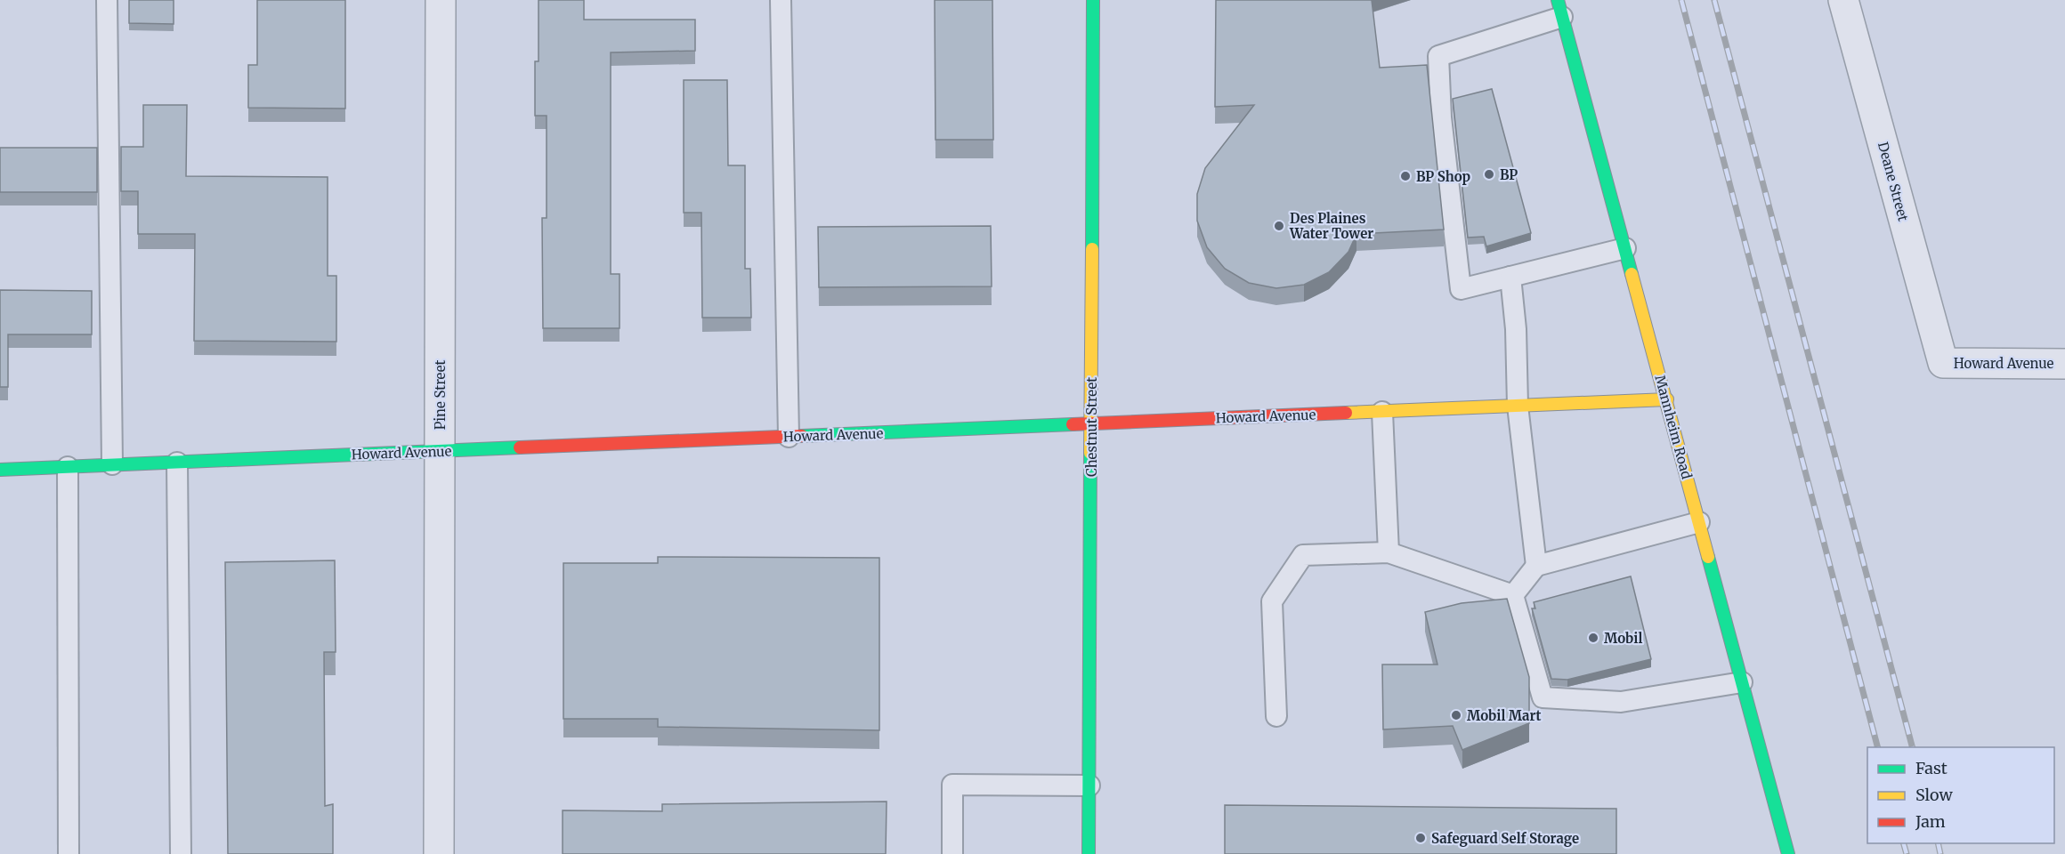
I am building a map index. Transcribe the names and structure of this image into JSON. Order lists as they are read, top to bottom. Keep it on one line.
{"streets":{"street":["Deane Street","Howard Avenue","Pine Street","Chestnut Street","Mannheim Road"]},"crossings":[["Deane Street","Howard Avenue"],["Howard Avenue","Pine Street"],["Howard Avenue","Chestnut Street"],["Howard Avenue","Mannheim Road"]],"places":["BP","BP Shop","Des Plaines Water Tower","Mobil","Mobil Mart","Safeguard Self Storage"],"legend":["Fast","Slow","Jam"]}
